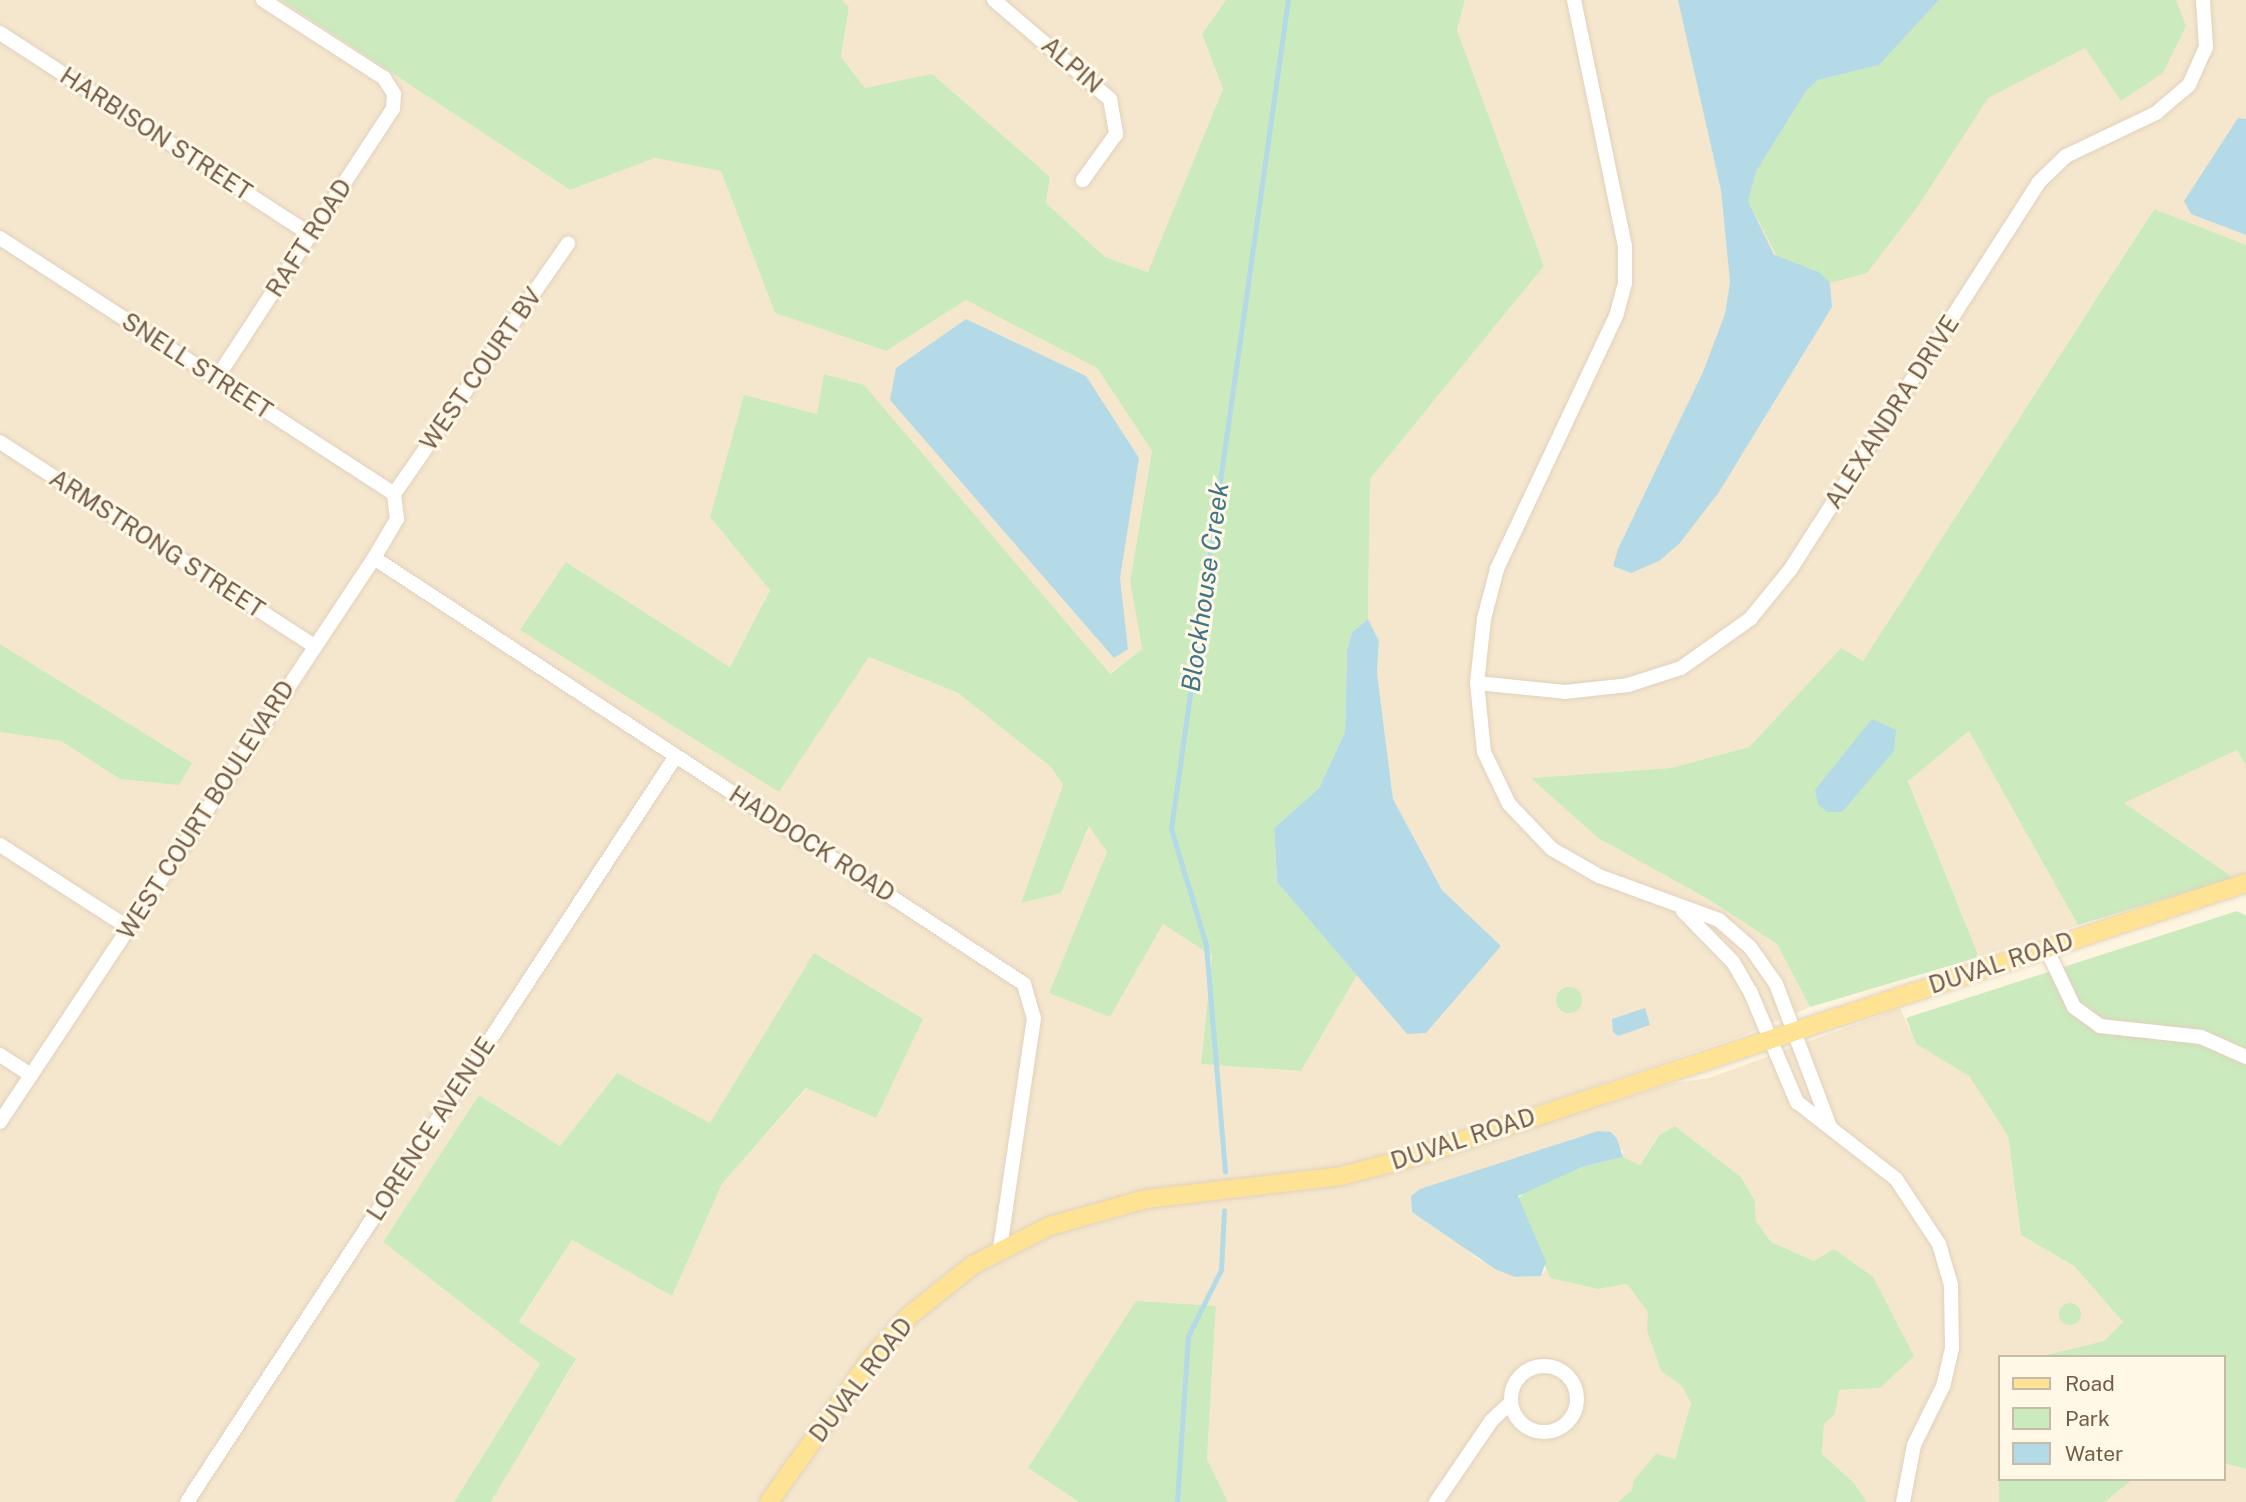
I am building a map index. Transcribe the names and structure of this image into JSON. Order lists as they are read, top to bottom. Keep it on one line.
{"streets":{"main road":["DUVAL ROAD"],"street":["ALPIN","HARBISON STREET","RAFT ROAD","SNELL STREET","WEST COURT BV","ALEXANDRA DRIVE","ARMSTRONG STREET","WEST COURT BOULEVARD","HADDOCK ROAD","LORENCE AVENUE"]},"crossings":[["HARBISON STREET","RAFT ROAD"],["RAFT ROAD","SNELL STREET"],["SNELL STREET","WEST COURT BV"],["SNELL STREET","WEST COURT BOULEVARD"],["WEST COURT BV","WEST COURT BOULEVARD"],["ARMSTRONG STREET","WEST COURT BOULEVARD"],["WEST COURT BOULEVARD","HADDOCK ROAD"],["HADDOCK ROAD","DUVAL ROAD"],["HADDOCK ROAD","LORENCE AVENUE"]],"water":["Blockhouse Creek"],"legend":["Road","Park","Water"]}
